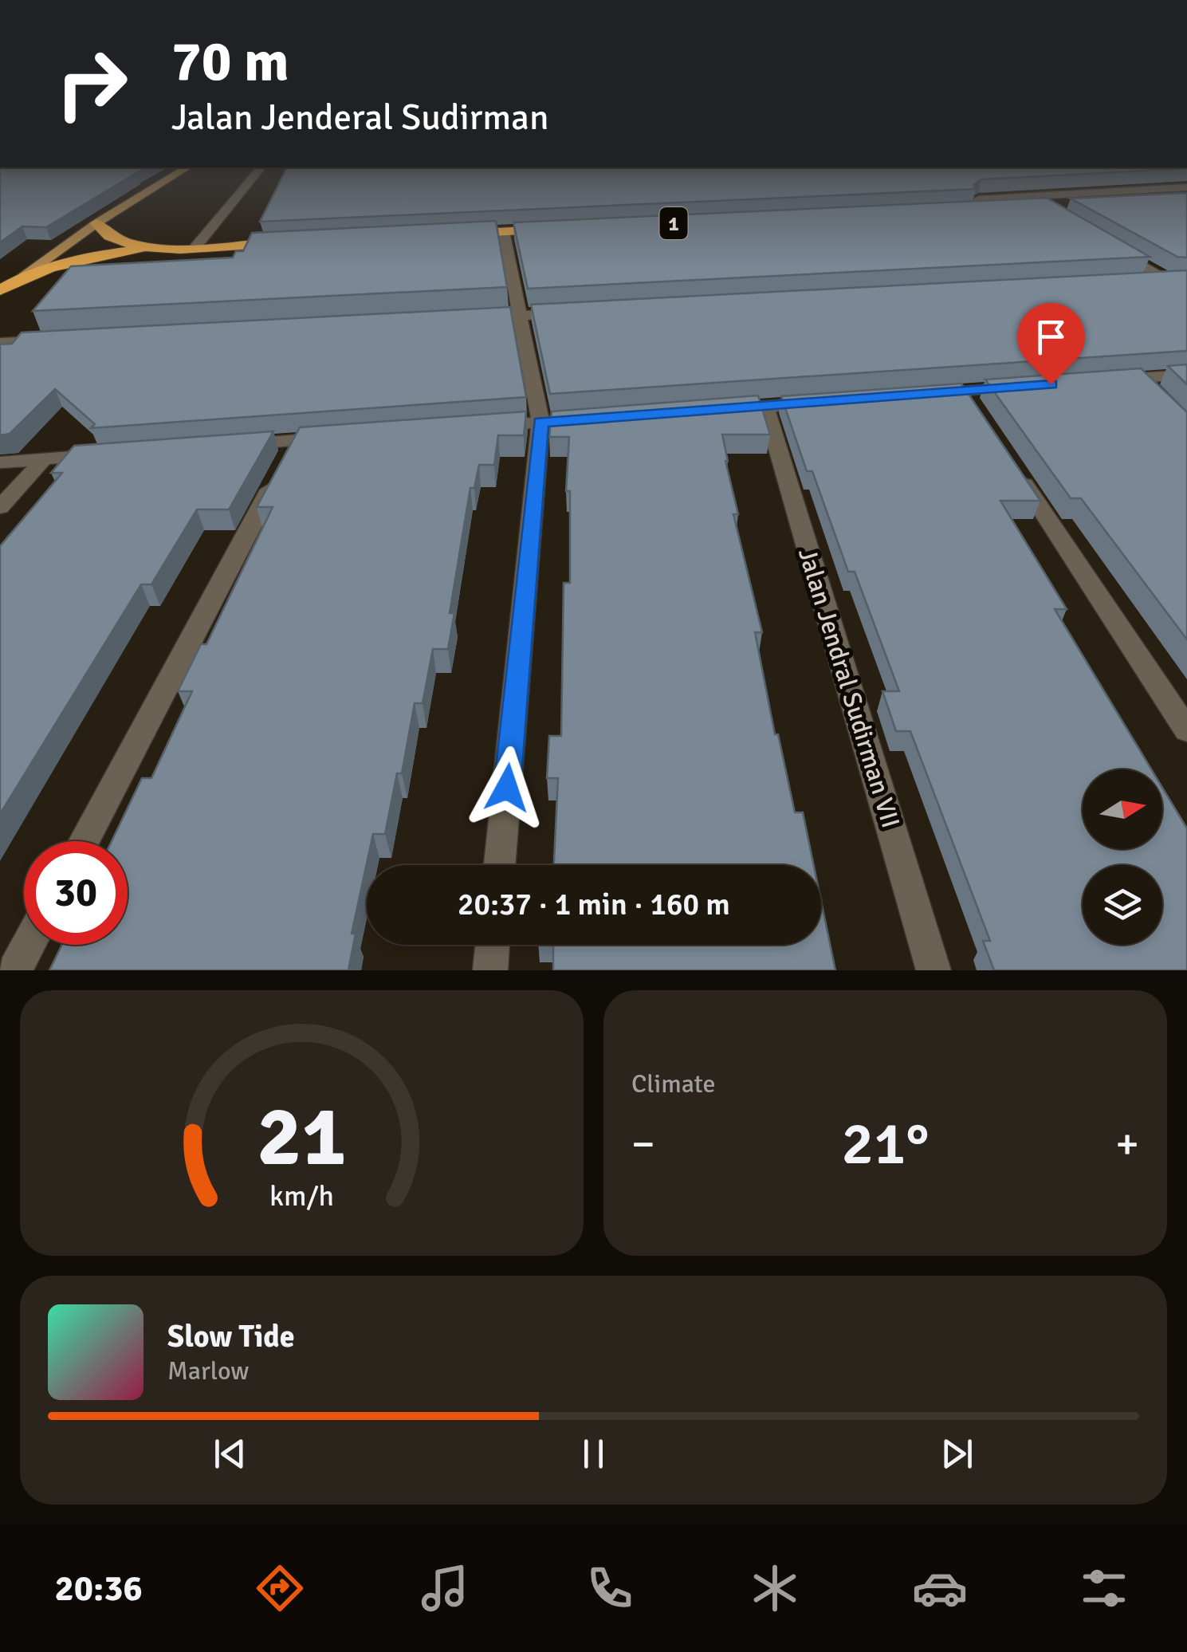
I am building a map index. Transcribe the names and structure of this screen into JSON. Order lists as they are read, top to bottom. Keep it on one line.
{"streets":{"street":["Jalan Jendral Sudirman VII"]},"north":"right","page":{"turn":["70 m","Jalan Jenderal Sudirman"],"limit":"30","trip":"20:37 · 1 min · 160 m","tile":"Climate","heat":["−","21°","+"],"song":["Slow Tide","Marlow"],"tabs":"20:36","gauge":["21","km/h"]}}
